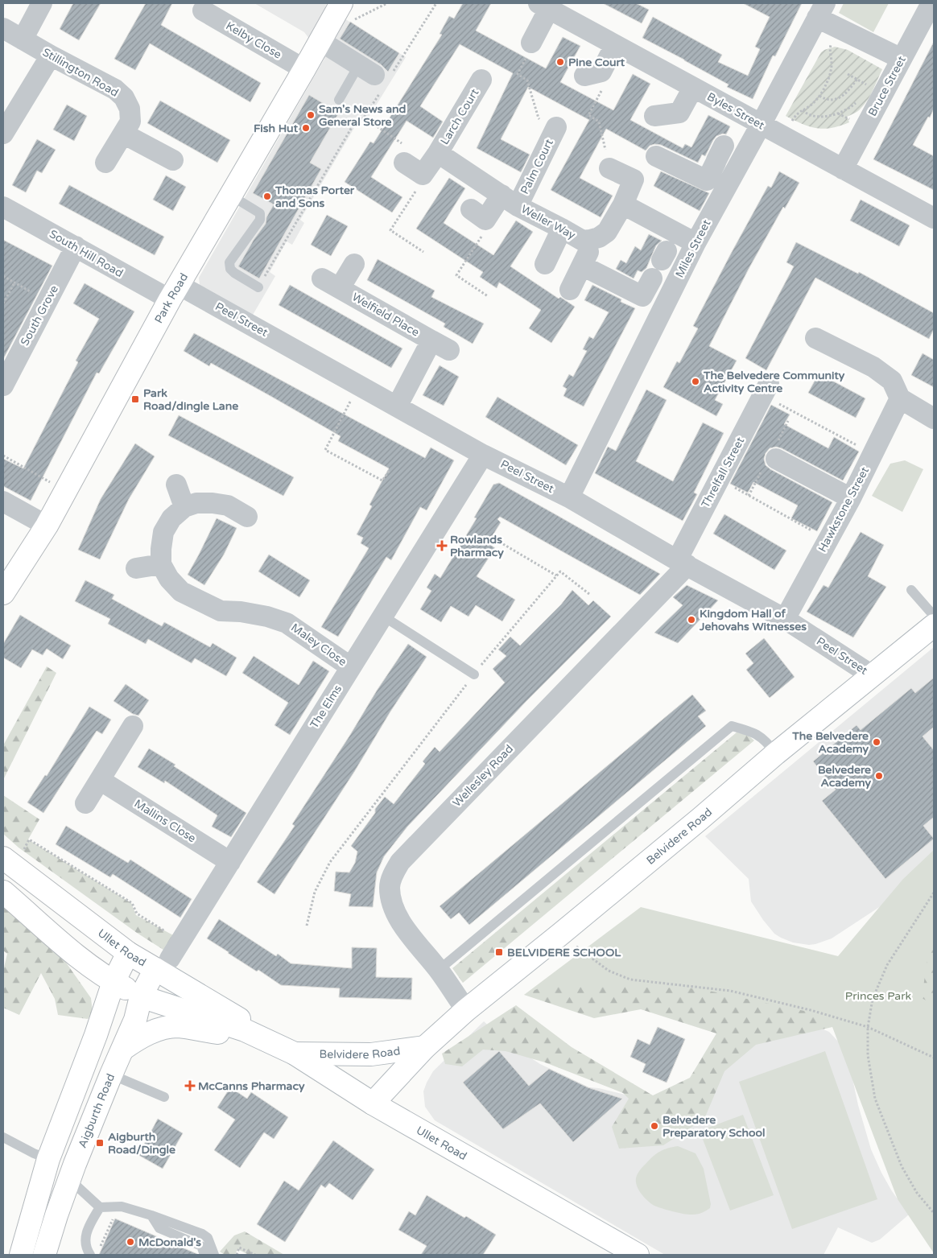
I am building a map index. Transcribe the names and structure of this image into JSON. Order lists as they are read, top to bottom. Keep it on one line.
{"streets":{"main road":["Park Road","Belvidere Road","Ullet Road","Aigburth Road"],"street":["Kelby Close","Stillington Road","Bruce Street","Byles Street","Larch Court","Palm Court","Weller Way","Miles Street","South Hill Road","Welfield Place","South Grove","Peel Street","Threlfall Street","Hawkstone Street","Maley Close","The Elms","Wellesley Road","Mallins Close"]},"crossings":[["Kelby Close","Park Road"],["Bruce Street","Byles Street"],["Byles Street","Miles Street"],["Larch Court","Weller Way"],["Palm Court","Weller Way"],["Miles Street","Peel Street"],["South Hill Road","Park Road"],["South Hill Road","South Grove"],["South Hill Road","Peel Street"],["Park Road","Peel Street"],["Welfield Place","Peel Street"],["Peel Street","Threlfall Street"],["Peel Street","Hawkstone Street"],["Peel Street","The Elms"],["Peel Street","Wellesley Road"],["Peel Street","Belvidere Road"],["Threlfall Street","Wellesley Road"],["Maley Close","The Elms"],["The Elms","Mallins Close"],["The Elms","Ullet Road"],["The Elms","Aigburth Road"],["Wellesley Road","Belvidere Road"],["Belvidere Road","Ullet Road"],["Ullet Road","Aigburth Road"]],"parks":["Princes Park"],"places":{"other":["Pine Court","Sam's News and General Store","Fish Hut","Thomas Porter and Sons","The Belvedere Community Activity Centre","Kingdom Hall of Jehovahs Witnesses","The Belvedere Academy","Belvedere Academy","Belvedere Preparatory School","McDonald's"],"transit":["Park Road/dingle Lane","BELVIDERE SCHOOL","Aigburth Road/Dingle"],"health":["Rowlands Pharmacy","McCanns Pharmacy"]}}
